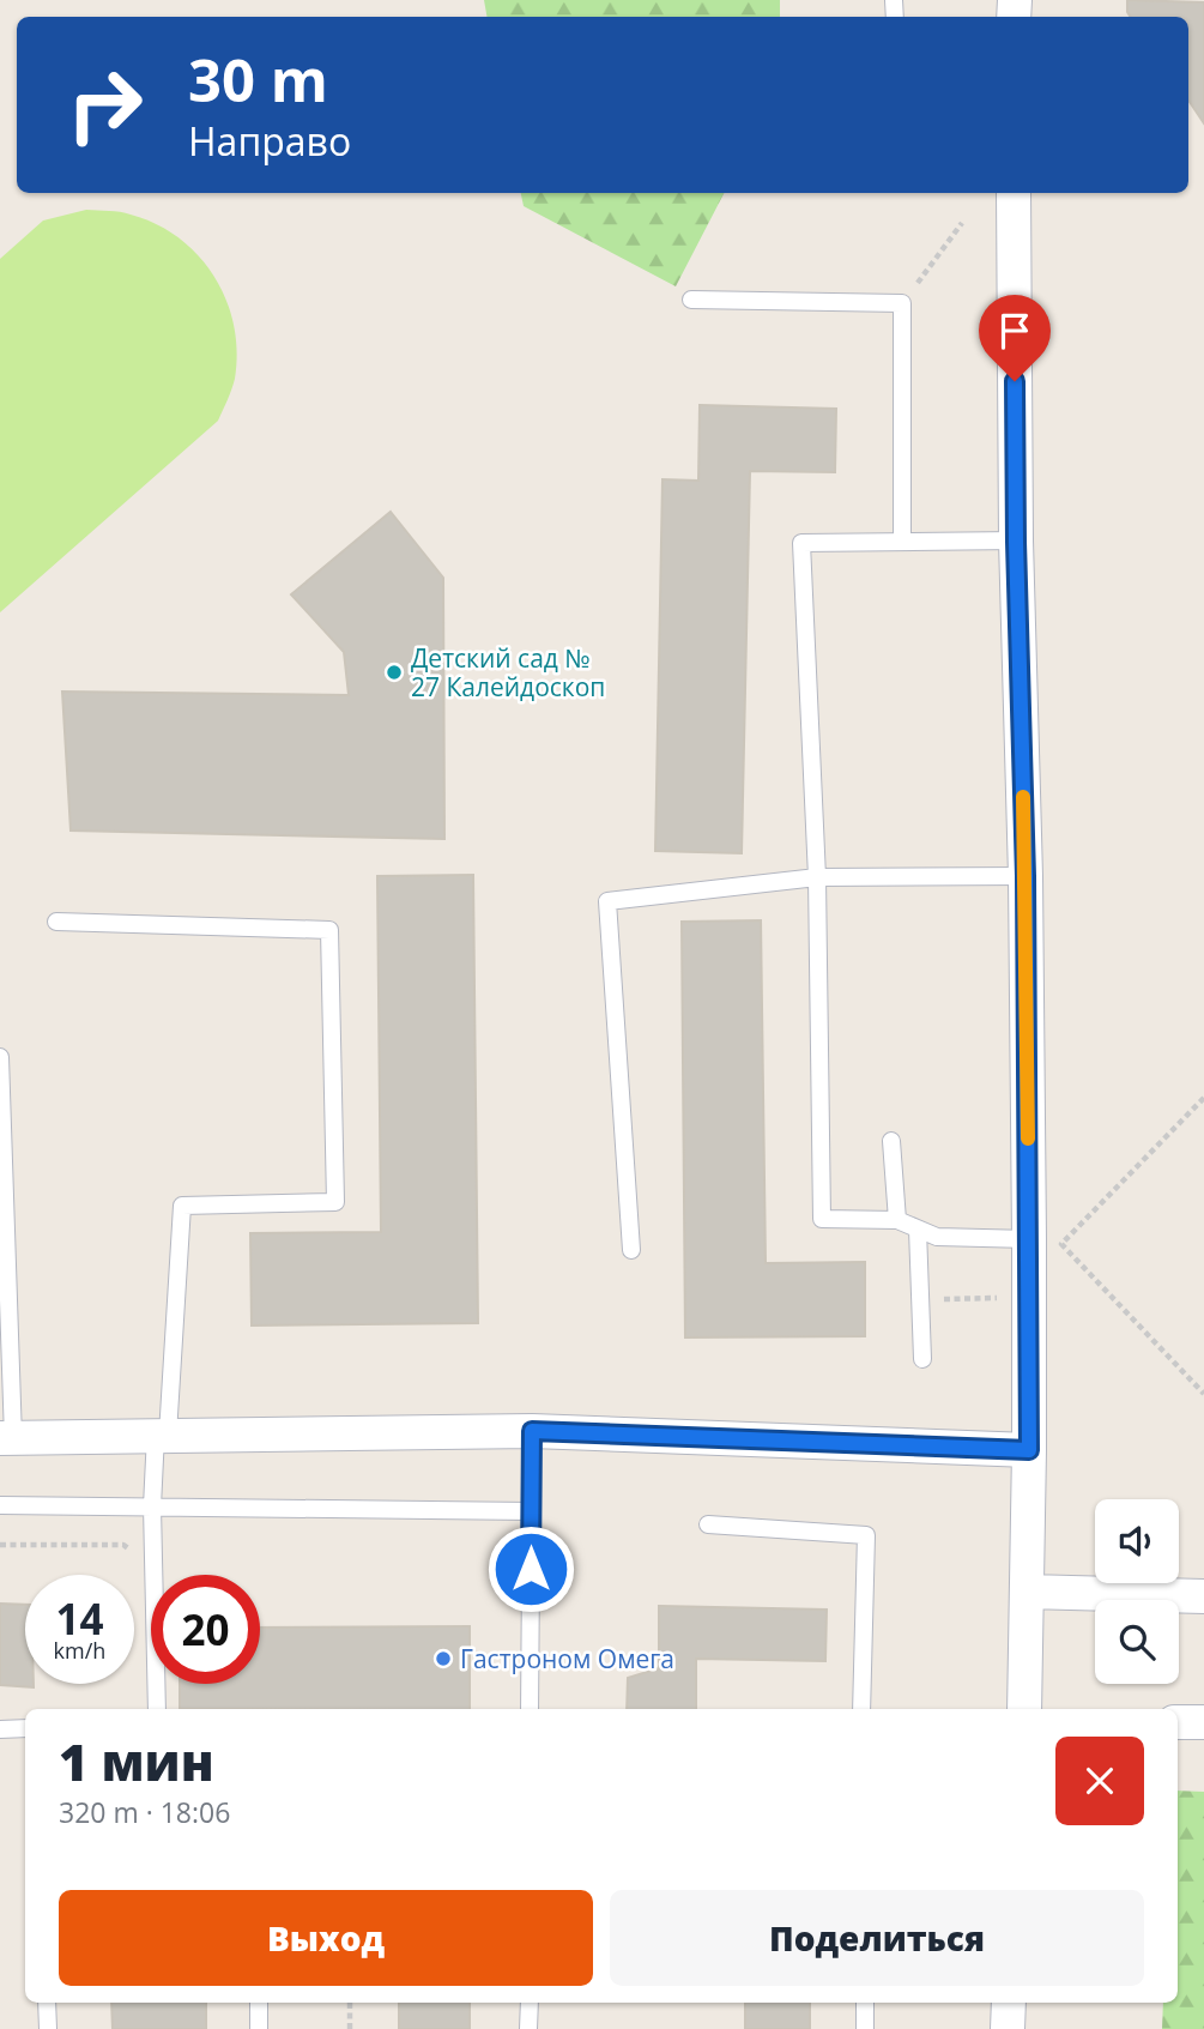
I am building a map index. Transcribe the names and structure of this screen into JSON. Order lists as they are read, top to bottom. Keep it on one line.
{"places":["Детский сад № 27 Калейдоскоп","Гастроном Омега"],"page":{"turn":["30 m","Направо"],"speed":"14 km/h","limit":"20","heading":["1 мин","320 m · 18:06"],"buttons":["Выход","Поделиться"]}}
